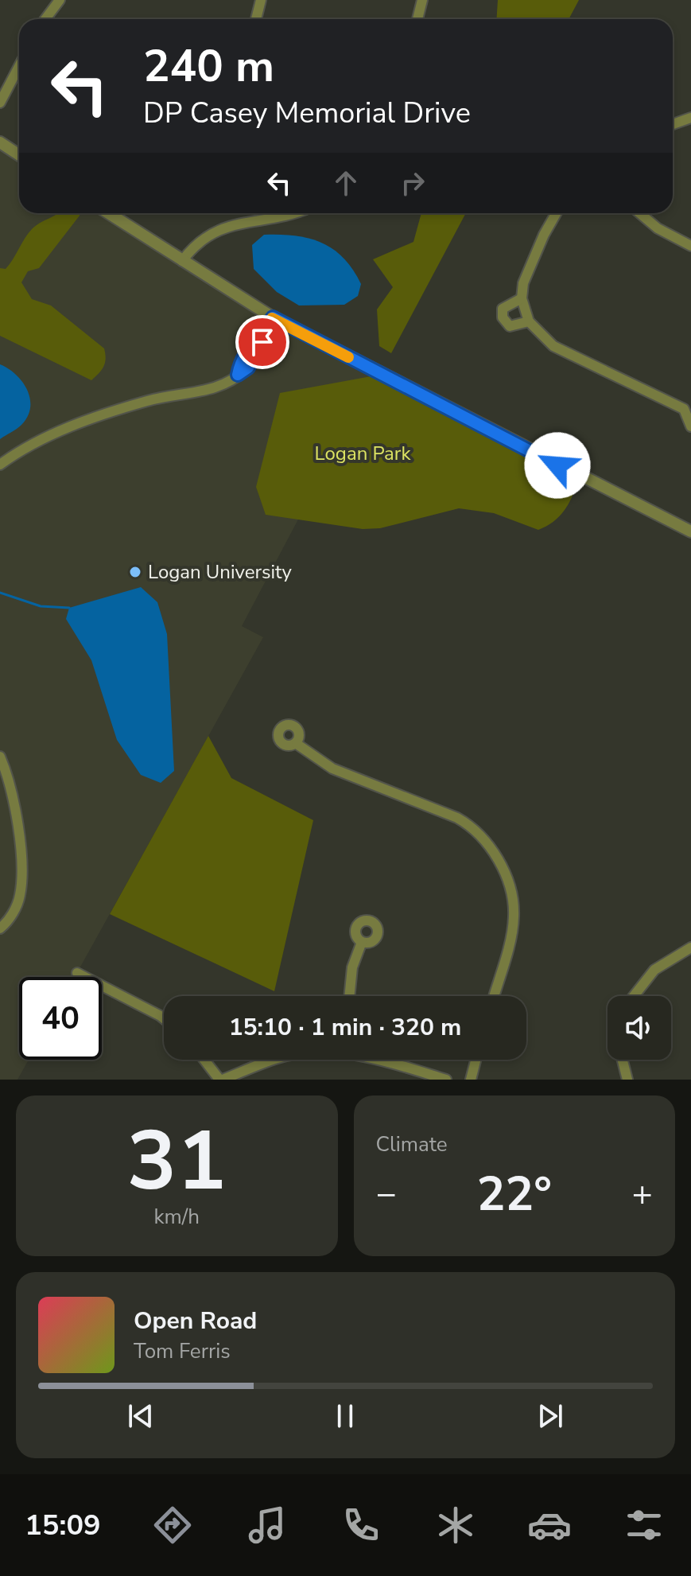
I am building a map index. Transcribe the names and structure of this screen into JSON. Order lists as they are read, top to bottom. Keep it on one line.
{"parks":["Logan Park"],"places":["Logan University"],"page":{"turn":["240 m","DP Casey Memorial Drive"],"limit":"40","trip":"15:10 · 1 min · 320 m","tile":[["31","km/h"],"Climate"],"heat":["−","22°","+"],"song":["Open Road","Tom Ferris"],"tabs":"15:09"}}
